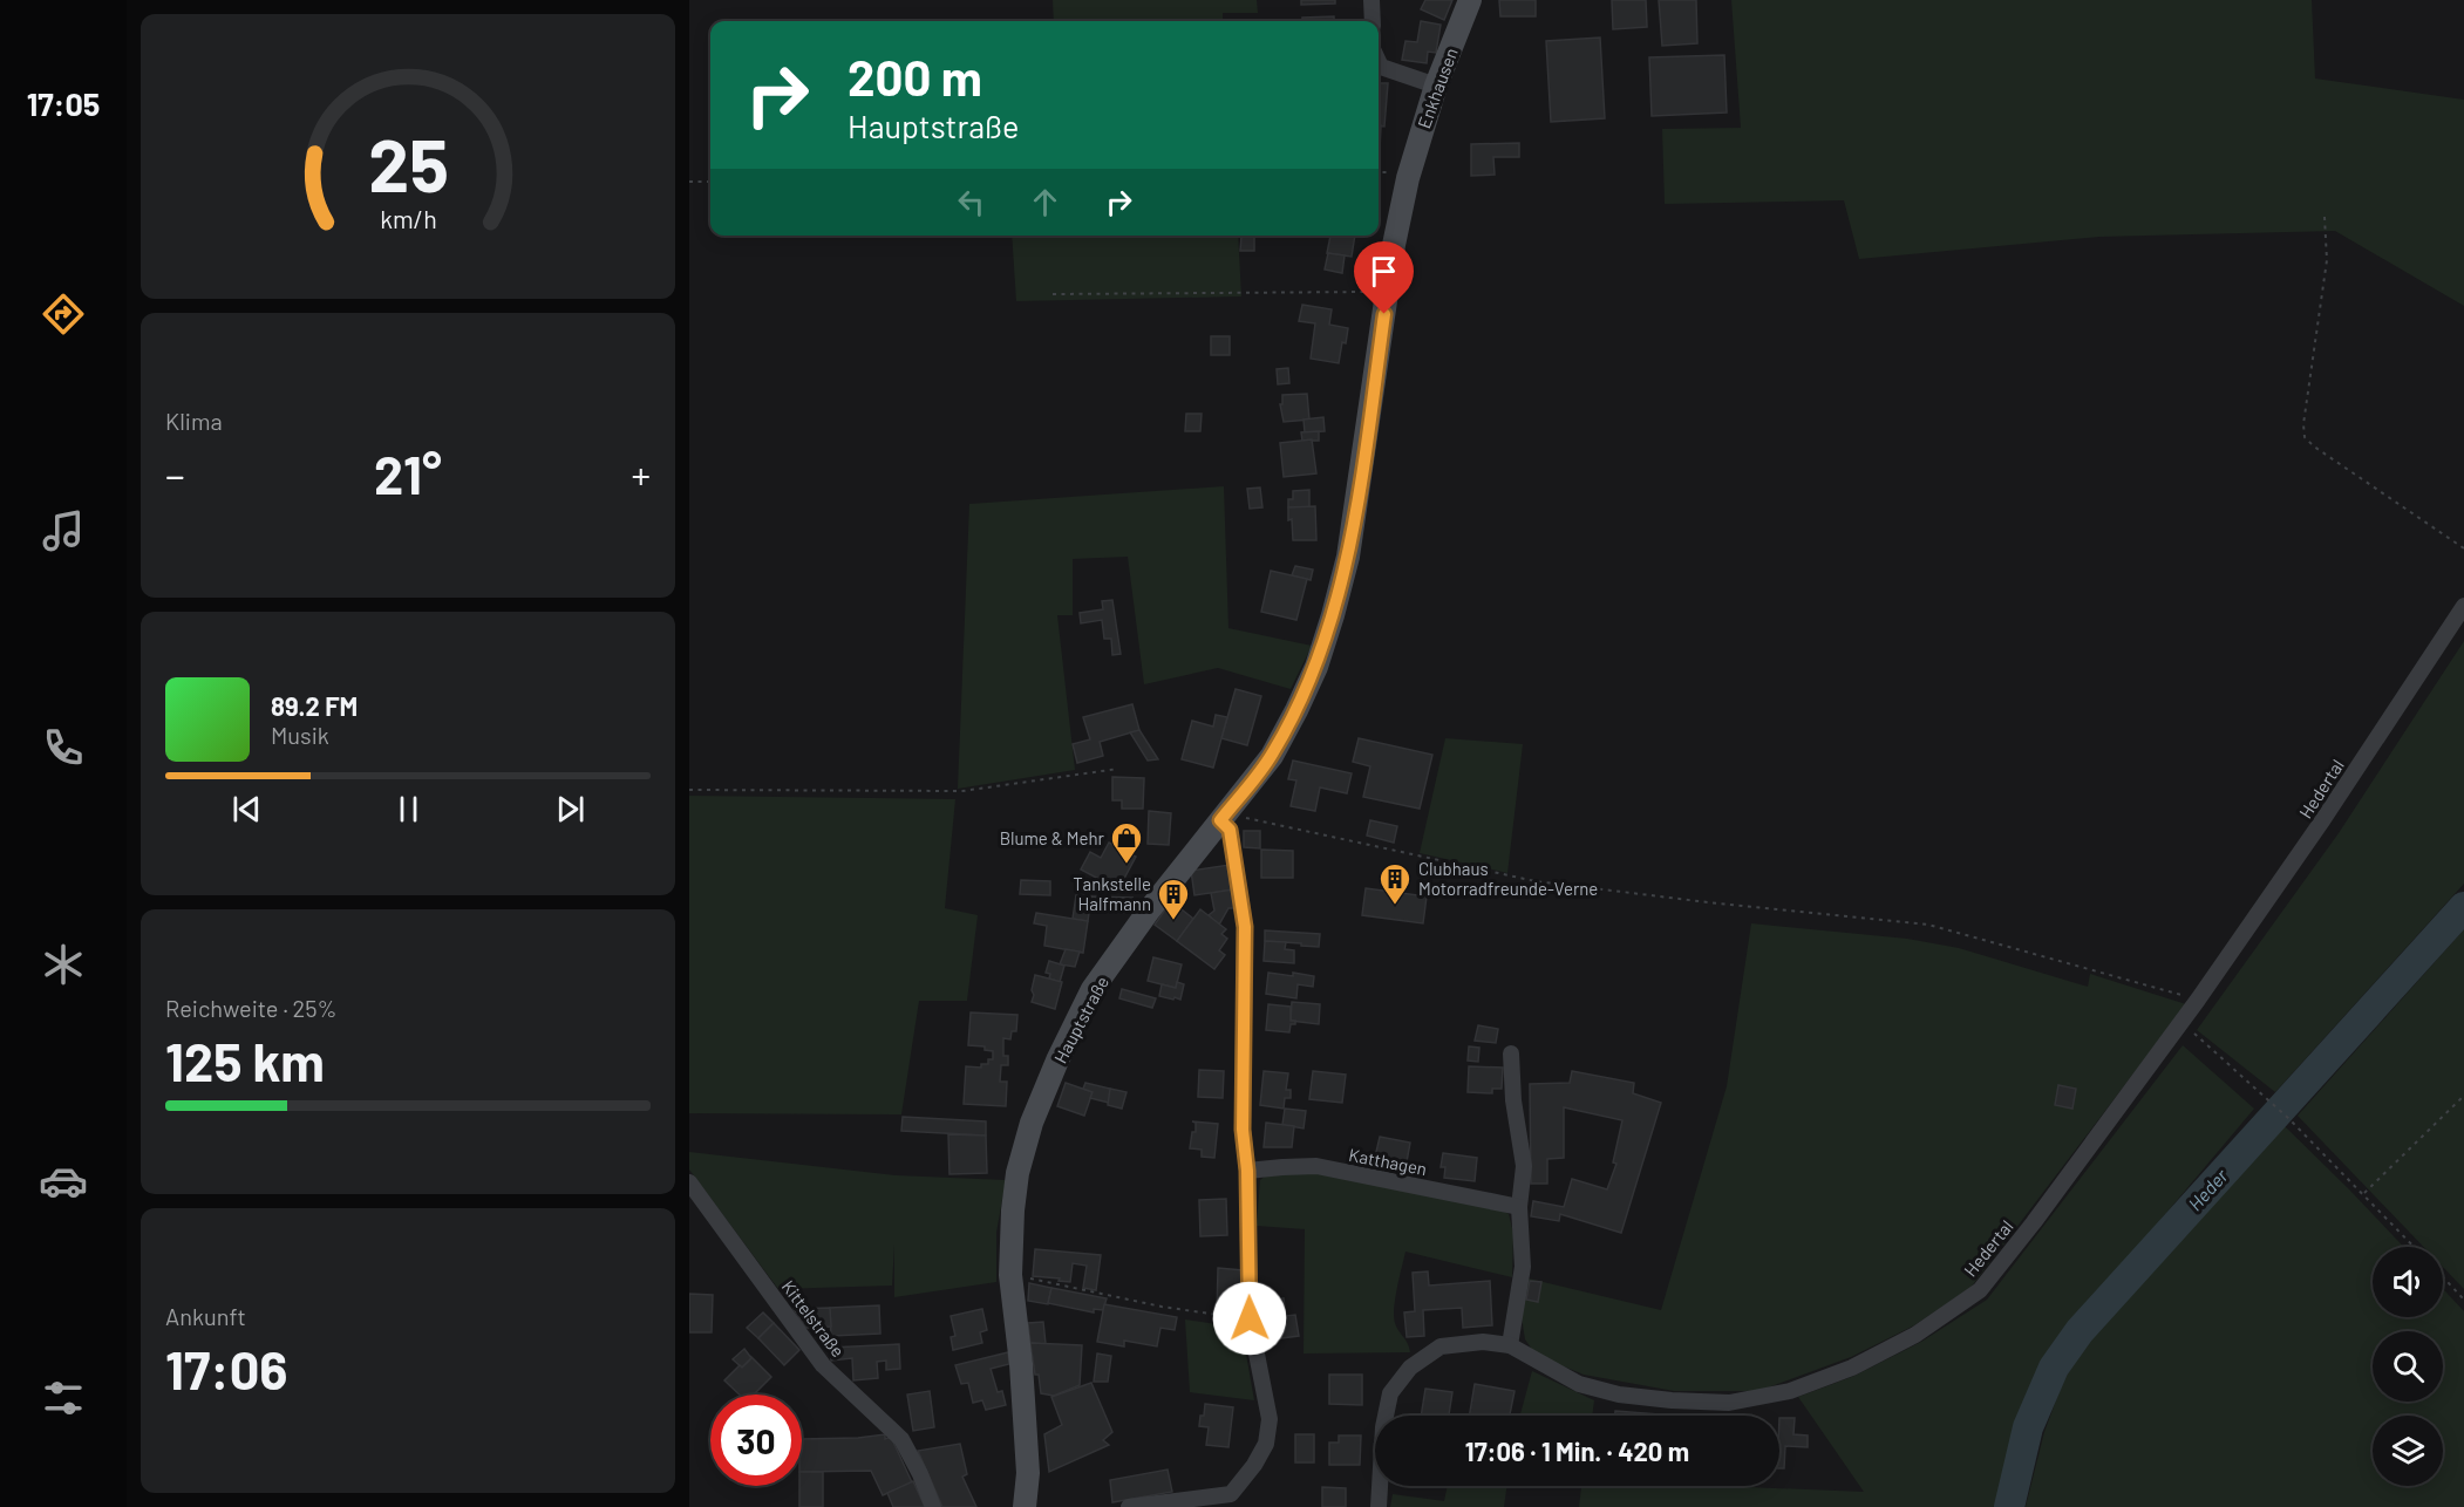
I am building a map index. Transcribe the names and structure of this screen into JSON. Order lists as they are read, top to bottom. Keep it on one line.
{"streets":{"main road":["Enkhausen","Hauptstraße"],"street":["Hedertal","Katthagen","Kittelstraße"]},"crossings":[["Enkhausen","Hauptstraße"]],"water":["Heder"],"places":{"shop":["Blume & Mehr"],"building":["Clubhaus Motorradfreunde-Verne","Tankstelle Halfmann"]},"page":{"tabs":"17:05","turn":["200 m","Hauptstraße"],"tile":["Klima",["Reichweite · 25%","125 km"],["Ankunft","17:06"]],"heat":["−","21°","+"],"song":["89.2 FM","Musik"],"limit":"30","trip":"17:06 · 1 Min. · 420 m","gauge":["25","km/h"]}}
